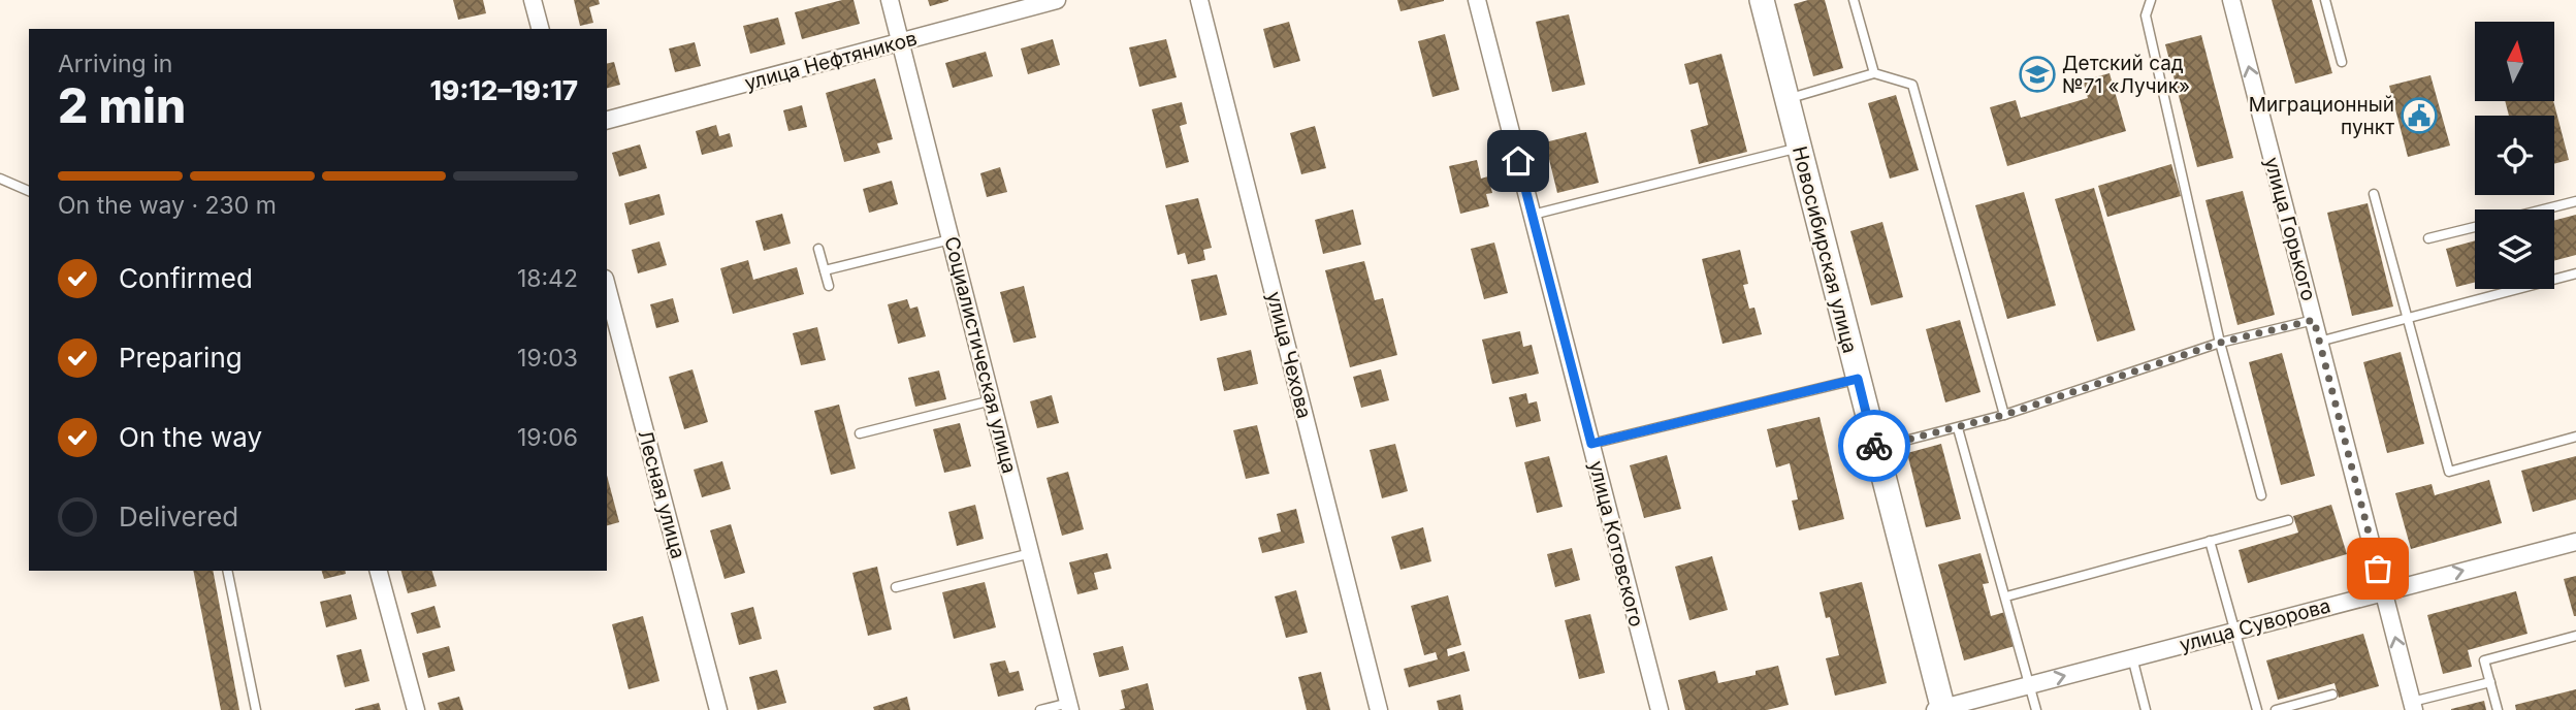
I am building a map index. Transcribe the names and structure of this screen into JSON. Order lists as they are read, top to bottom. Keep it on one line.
{"streets":{"main road":["Новосибирская улица"],"street":["улица Нефтяников","улица Горького","Социалистическая улица","улица Чехова","Лесная улица","улица Котовского","улица Суворова"]},"crossings":[["улица Нефтяников","Социалистическая улица"],["улица Горького","улица Суворова"],["Новосибирская улица","улица Суворова"]],"one_way":["улица Горького","улица Суворова"],"places":{"school or university":["Детский сад №71 «Лучик»"],"public building":["Миграционный пункт"]},"north":"top","page":{"heading":["2 min","Arriving in","19:12–19:17"],"bar":"On the way · 230 m","list":[["Confirmed","18:42"],["Preparing","19:03"],["On the way","19:06"],"Delivered"]}}
